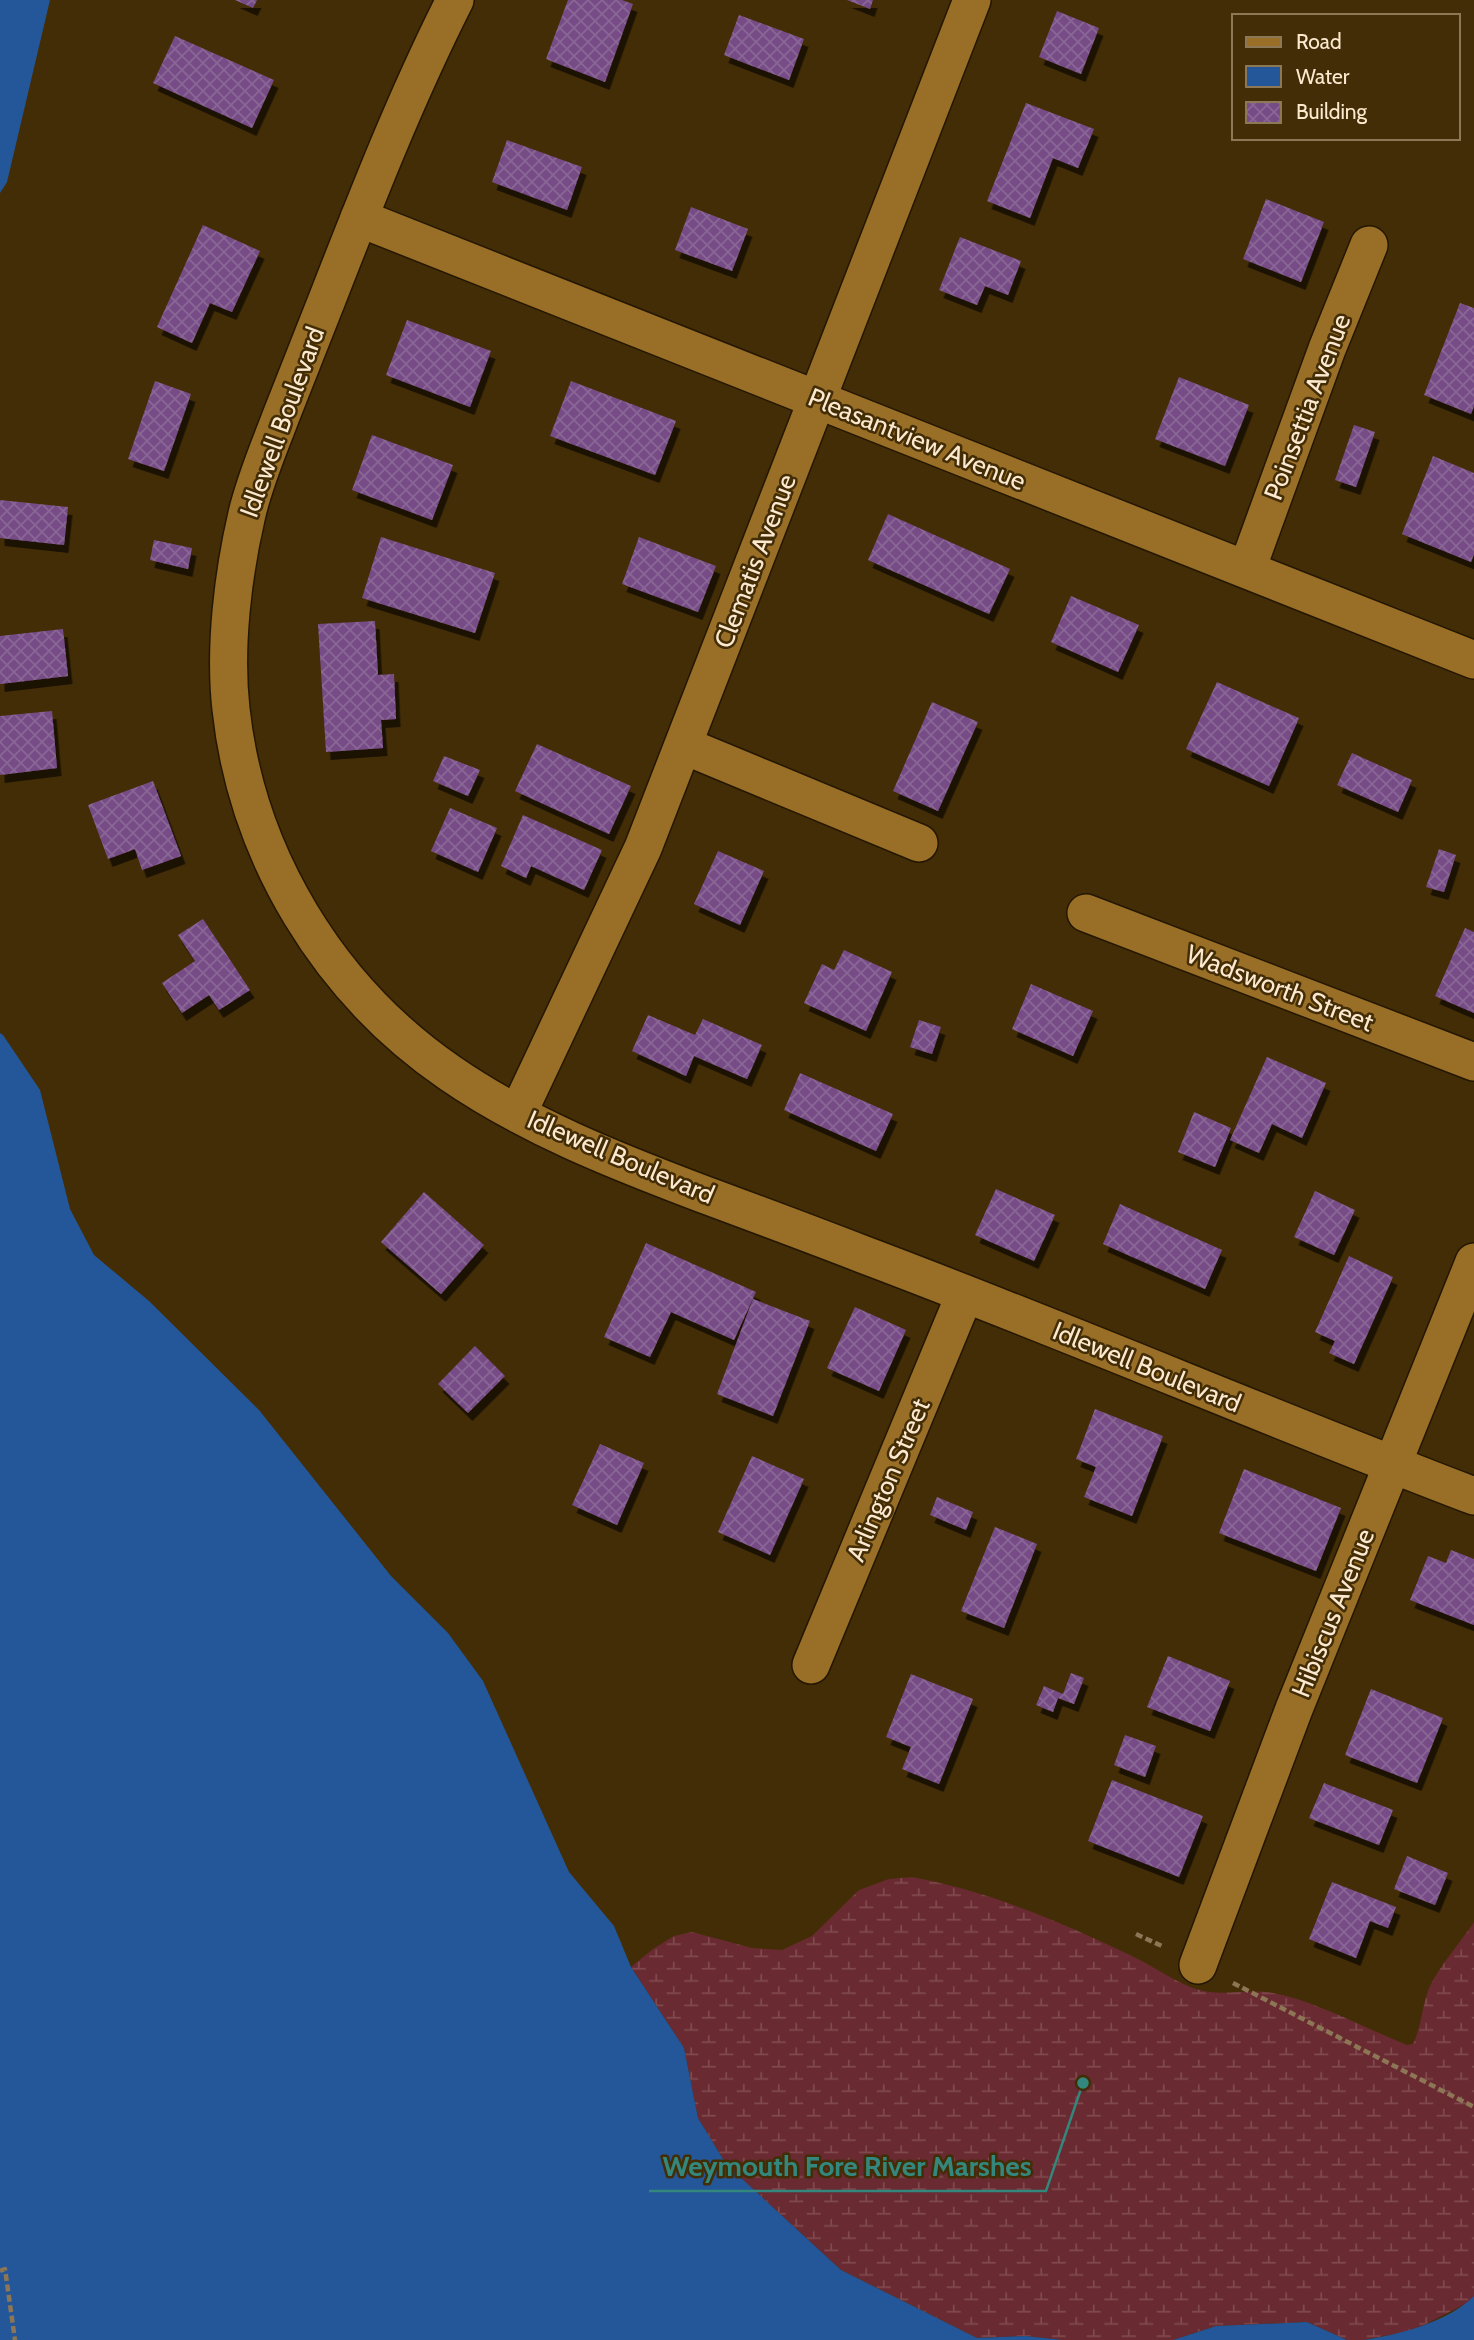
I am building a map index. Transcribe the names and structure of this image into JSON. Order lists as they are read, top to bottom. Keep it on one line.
{"streets":{"street":["Poinsettia Avenue","Idlewell Boulevard","Pleasantview Avenue","Clematis Avenue","Wadsworth Street","Arlington Street","Hibiscus Avenue"]},"crossings":[["Poinsettia Avenue","Pleasantview Avenue"],["Idlewell Boulevard","Pleasantview Avenue"],["Idlewell Boulevard","Clematis Avenue"],["Idlewell Boulevard","Arlington Street"],["Idlewell Boulevard","Hibiscus Avenue"],["Pleasantview Avenue","Clematis Avenue"]],"places":["Weymouth Fore River Marshes"],"legend":["Road","Water","Building"]}
